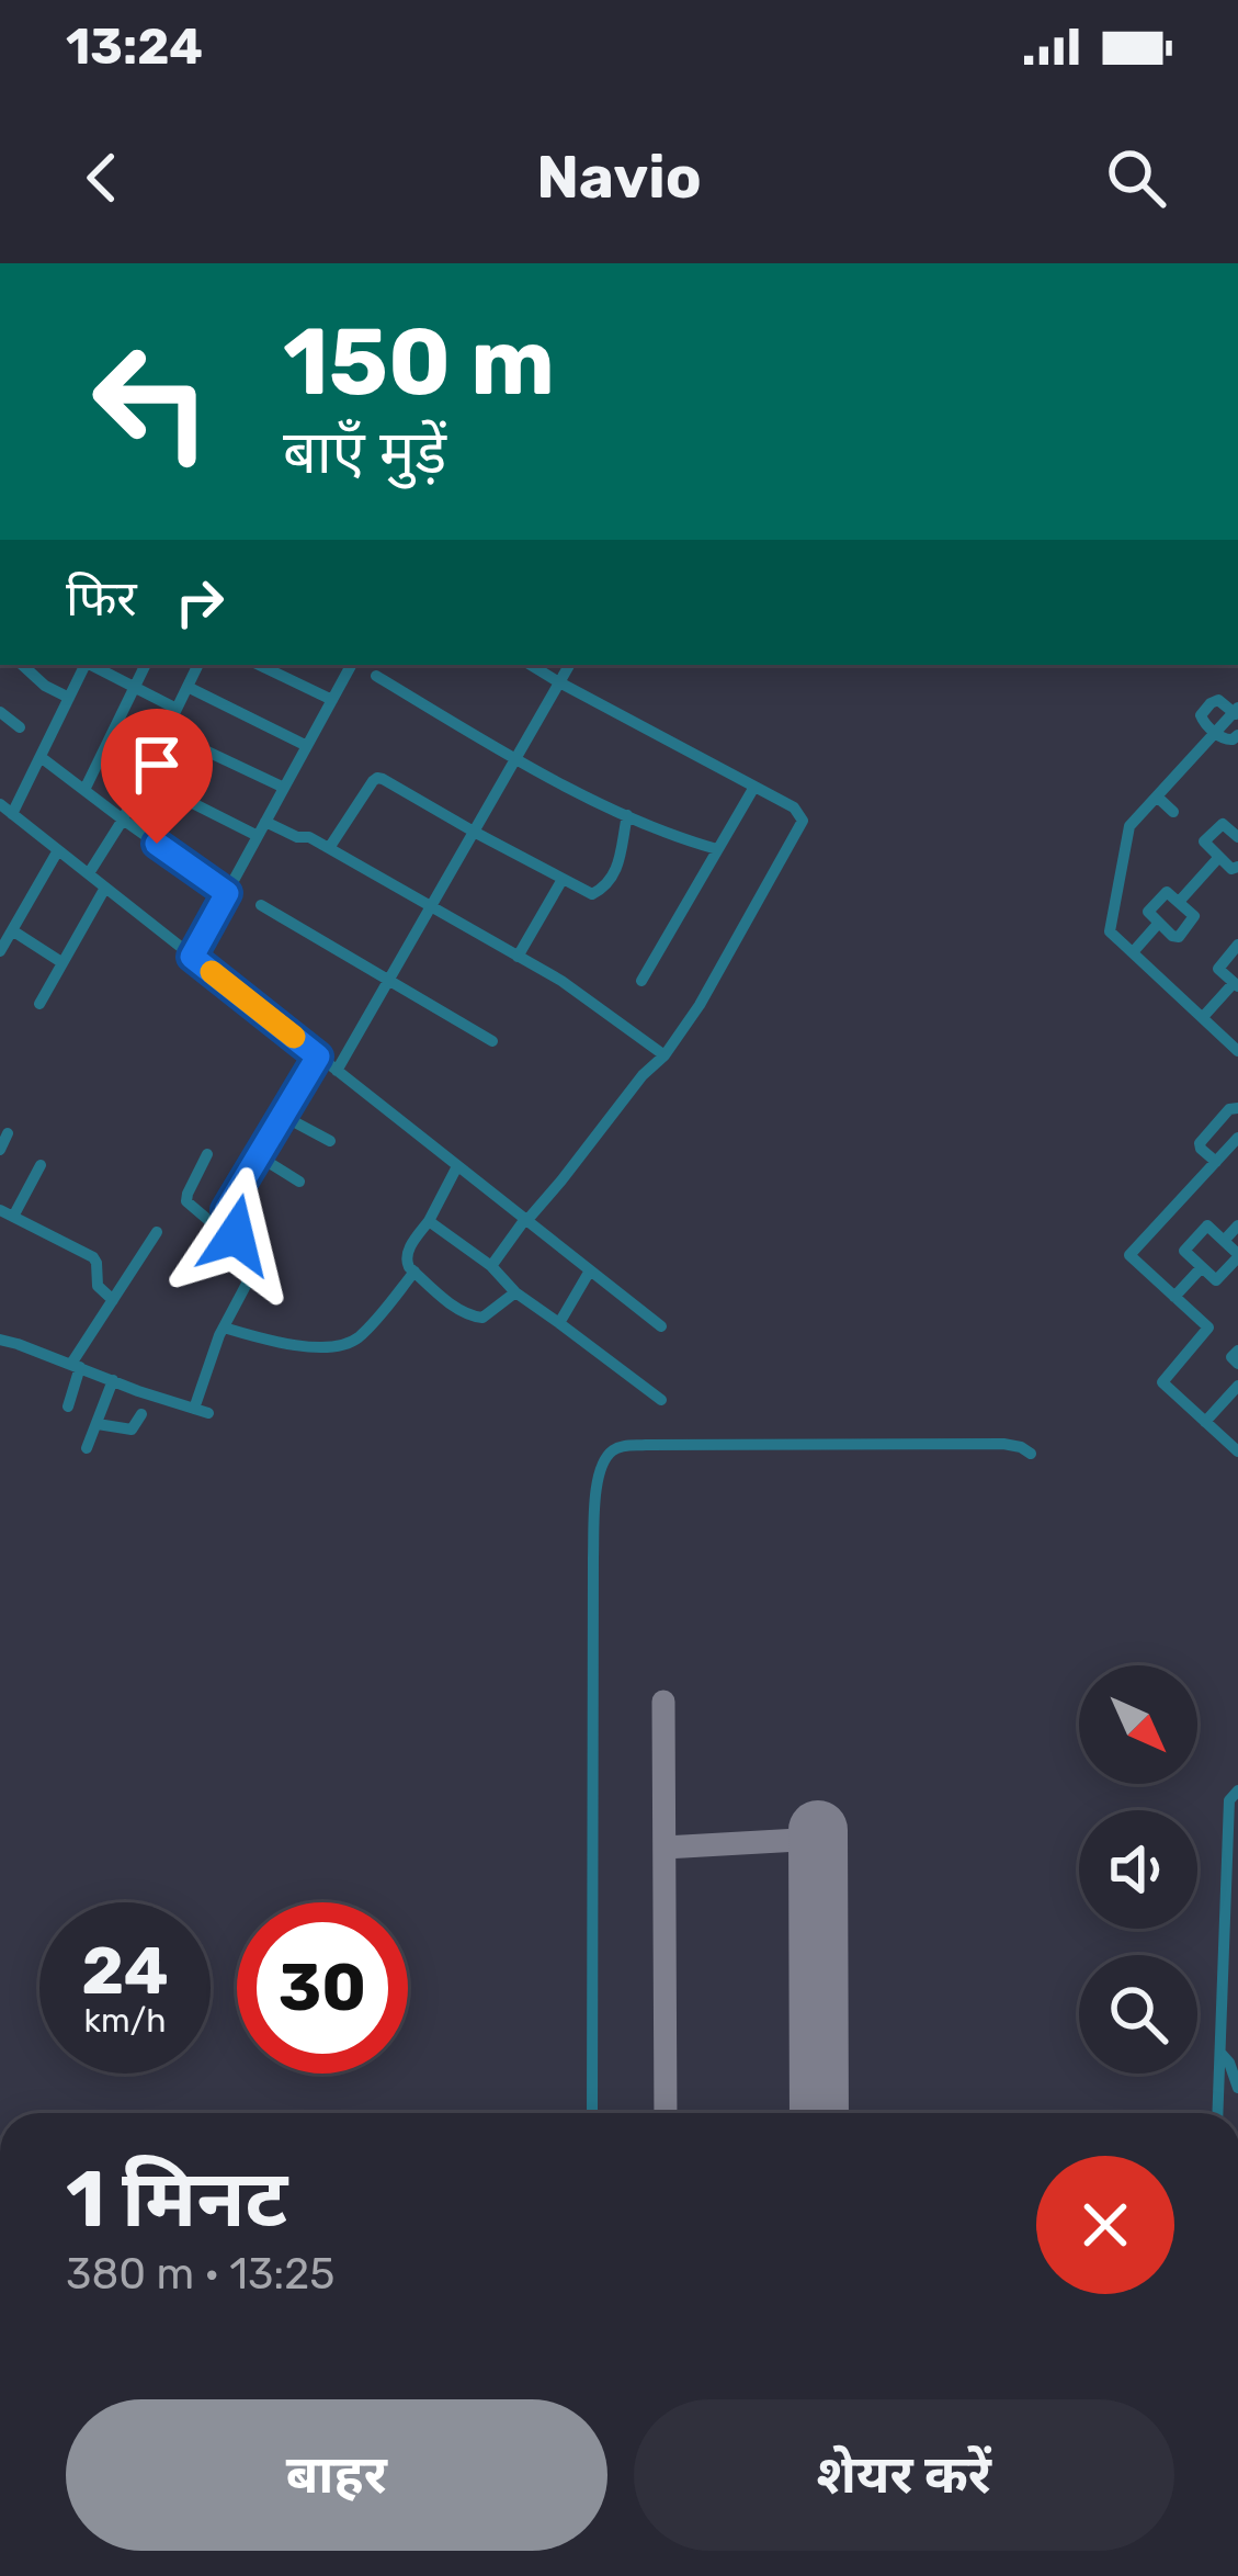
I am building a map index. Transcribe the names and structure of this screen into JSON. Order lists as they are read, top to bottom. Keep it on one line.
{"north":"bottom right","page":{"status":"13:24","header":"Navio","turn":["150 m","बाएँ मुड़ें"],"then":"फिर","speed":"24 km/h","limit":"30","heading":["1 मिनट","380 m · 13:25"],"buttons":["बाहर","शेयर करें"]}}
